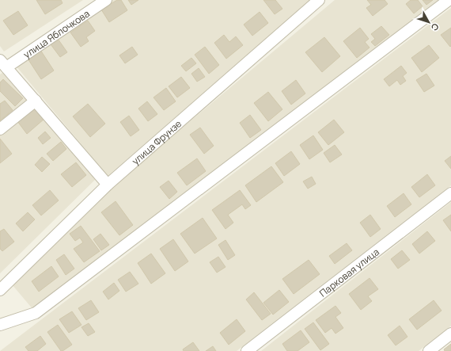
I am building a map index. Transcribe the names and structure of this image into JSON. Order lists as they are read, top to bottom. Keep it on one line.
{"streets":{"street":["улица Яблочкова","улица Фрунзе","Парковая улица"]},"north":"bottom right"}
